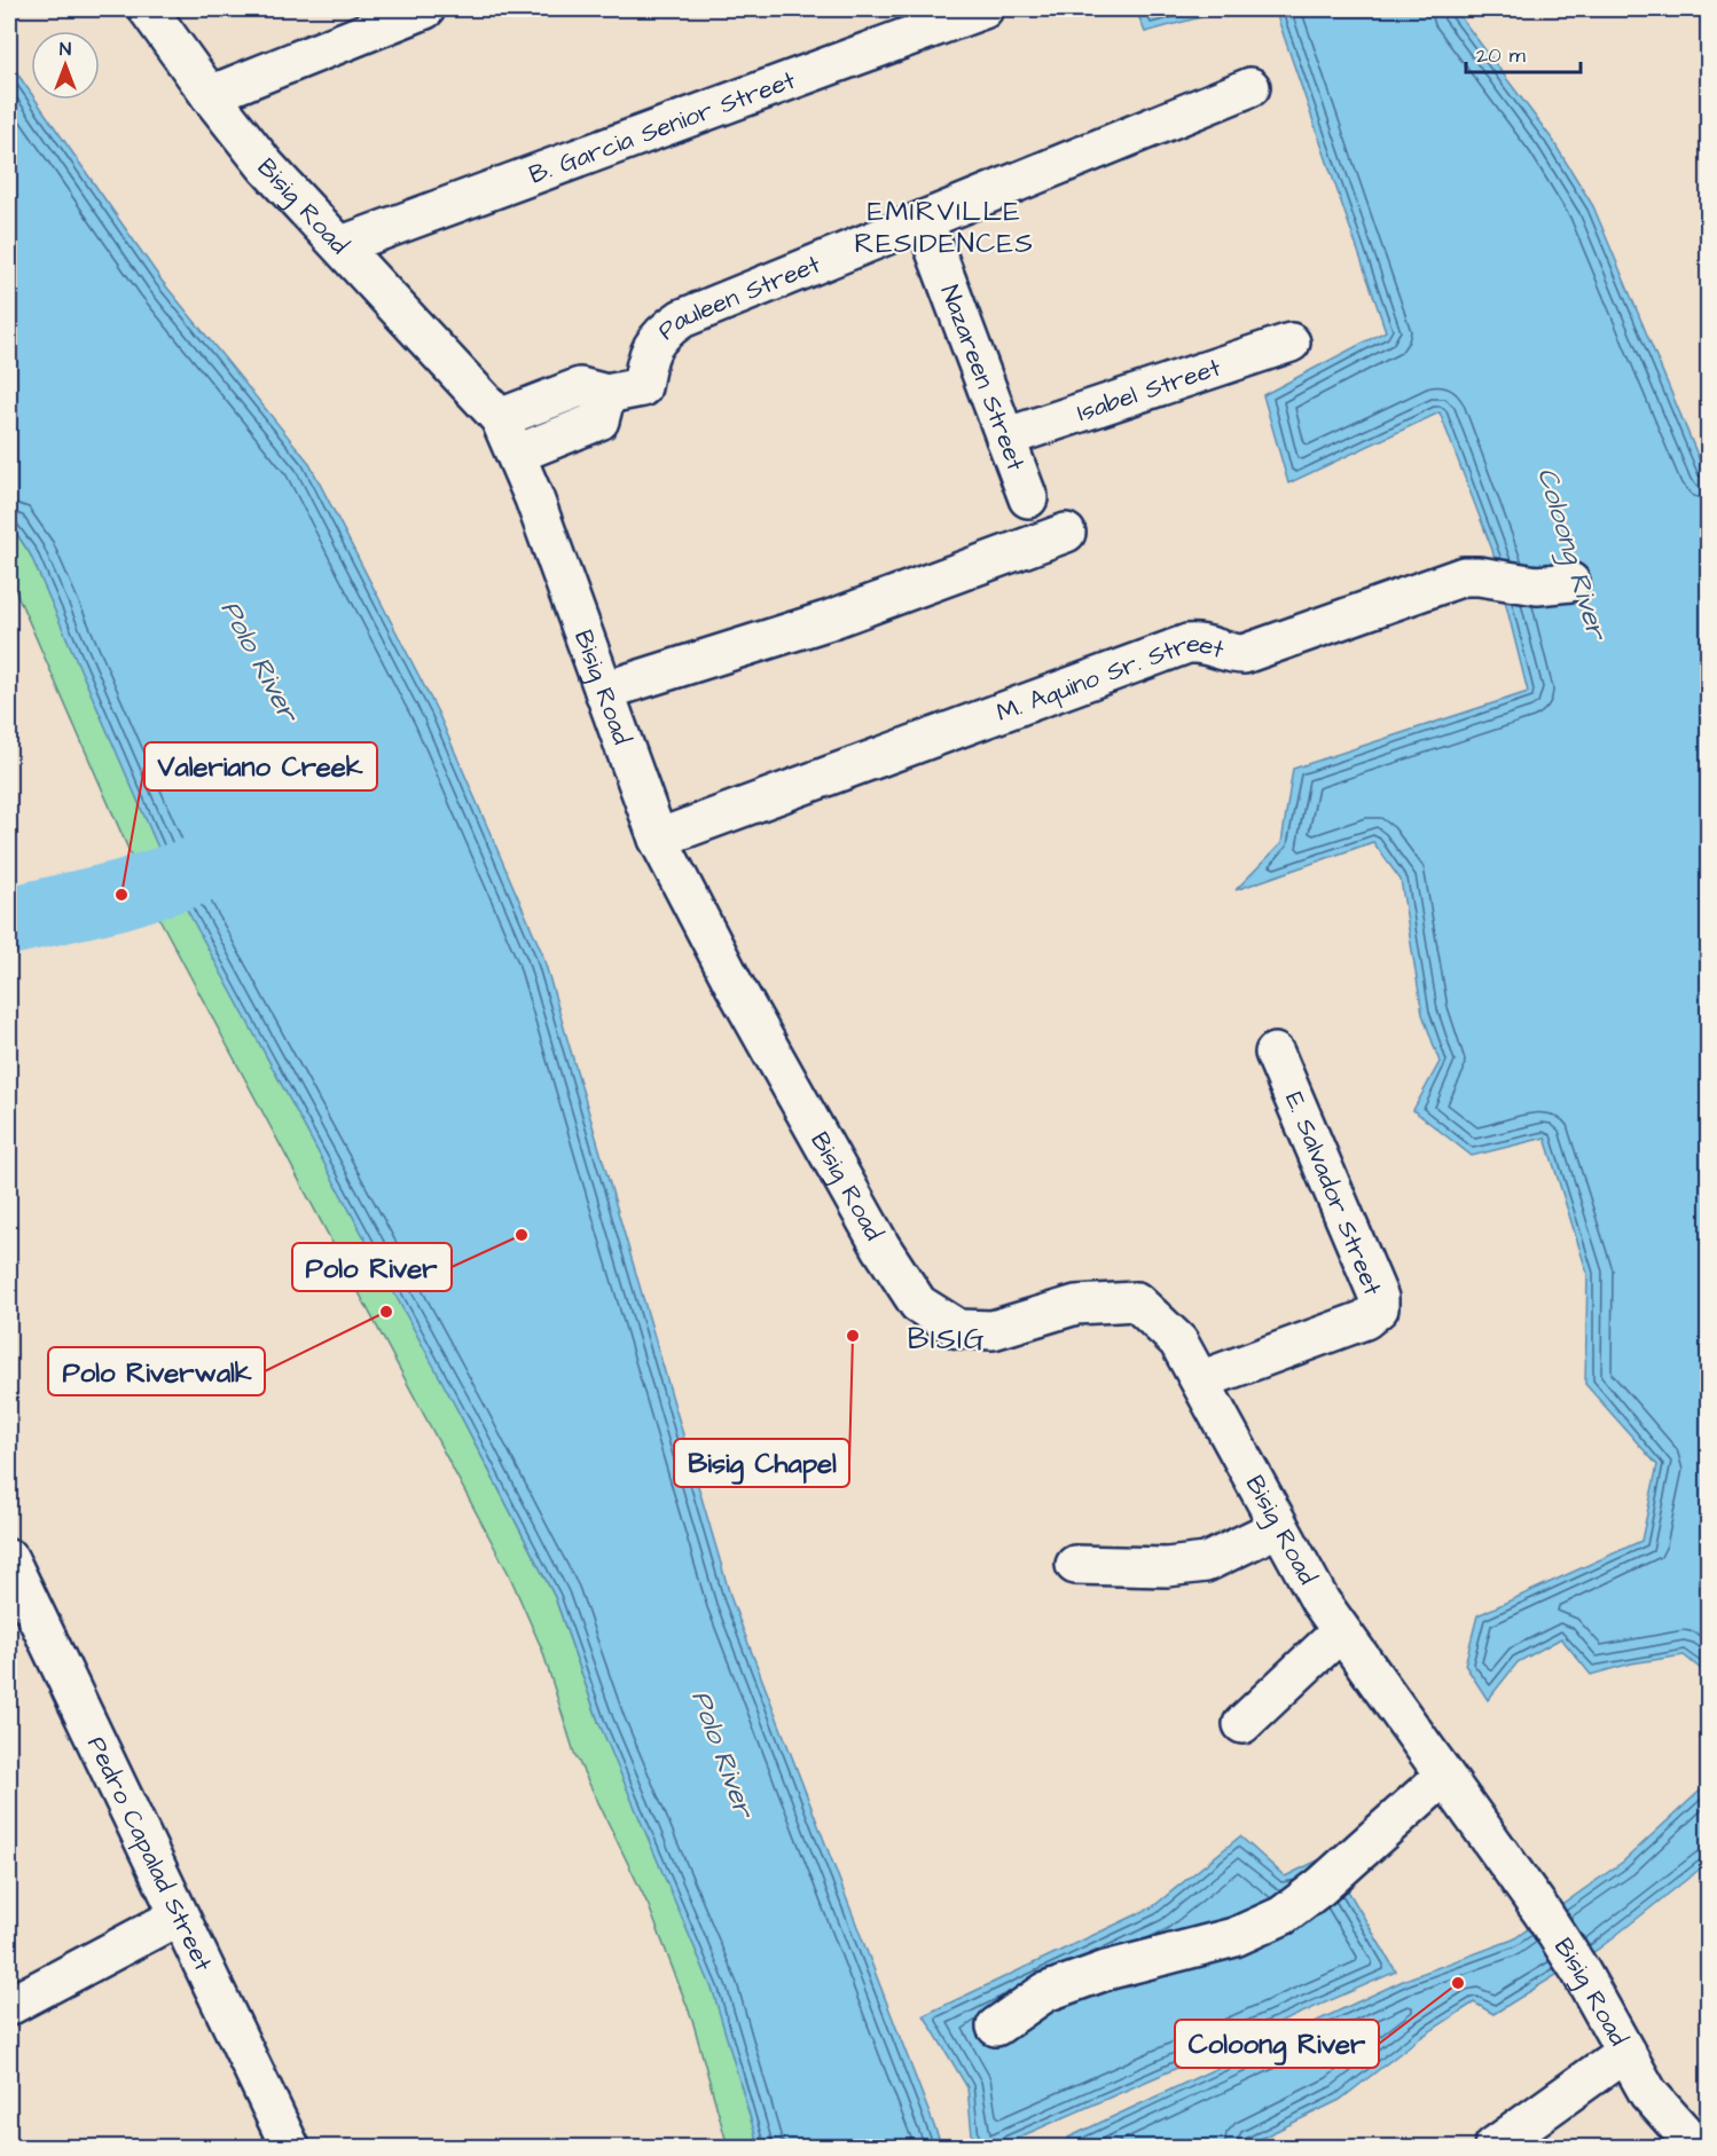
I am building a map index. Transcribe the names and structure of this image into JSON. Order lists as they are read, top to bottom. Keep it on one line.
{"streets":{"street":["B. Garcia Senior Street","Bisig Road","Pauleen Street","Nazareen Street","Isabel Street","M. Aquino Sr. Street","E. Salvador Street","Pedro Capalad Street"]},"crossings":[["B. Garcia Senior Street","Bisig Road"],["Bisig Road","Pauleen Street"],["Bisig Road","M. Aquino Sr. Street"],["Bisig Road","E. Salvador Street"],["Pauleen Street","Nazareen Street"],["Nazareen Street","Isabel Street"]],"districts":["EMIRVILLE RESIDENCES","BISIG"],"water":["Coloong River","Polo River"],"places":["Valeriano Creek","Polo River","Polo Riverwalk","Bisig Chapel","Coloong River"],"scale_bar":"20 m","north":"top"}
